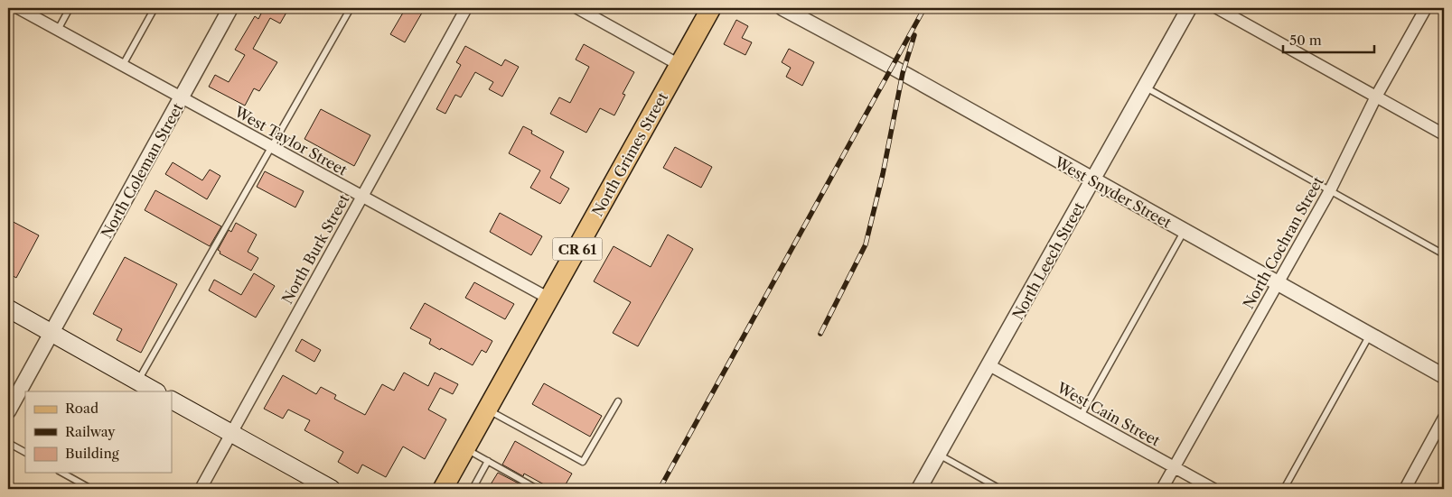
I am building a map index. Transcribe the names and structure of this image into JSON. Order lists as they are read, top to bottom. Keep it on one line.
{"streets":{"main road":["North Grimes Street","CR 61"],"street":["West Taylor Street","North Coleman Street","West Snyder Street","North Cochran Street","North Burk Street","North Leech Street","West Cain Street"]},"crossings":[["West Taylor Street","North Grimes Street"],["West Taylor Street","North Coleman Street"],["West Taylor Street","North Burk Street"],["West Snyder Street","North Cochran Street"],["West Snyder Street","North Leech Street"],["North Cochran Street","West Cain Street"],["North Leech Street","West Cain Street"]],"legend":["Road","Railway","Building"],"scale_bar":"50 m"}
